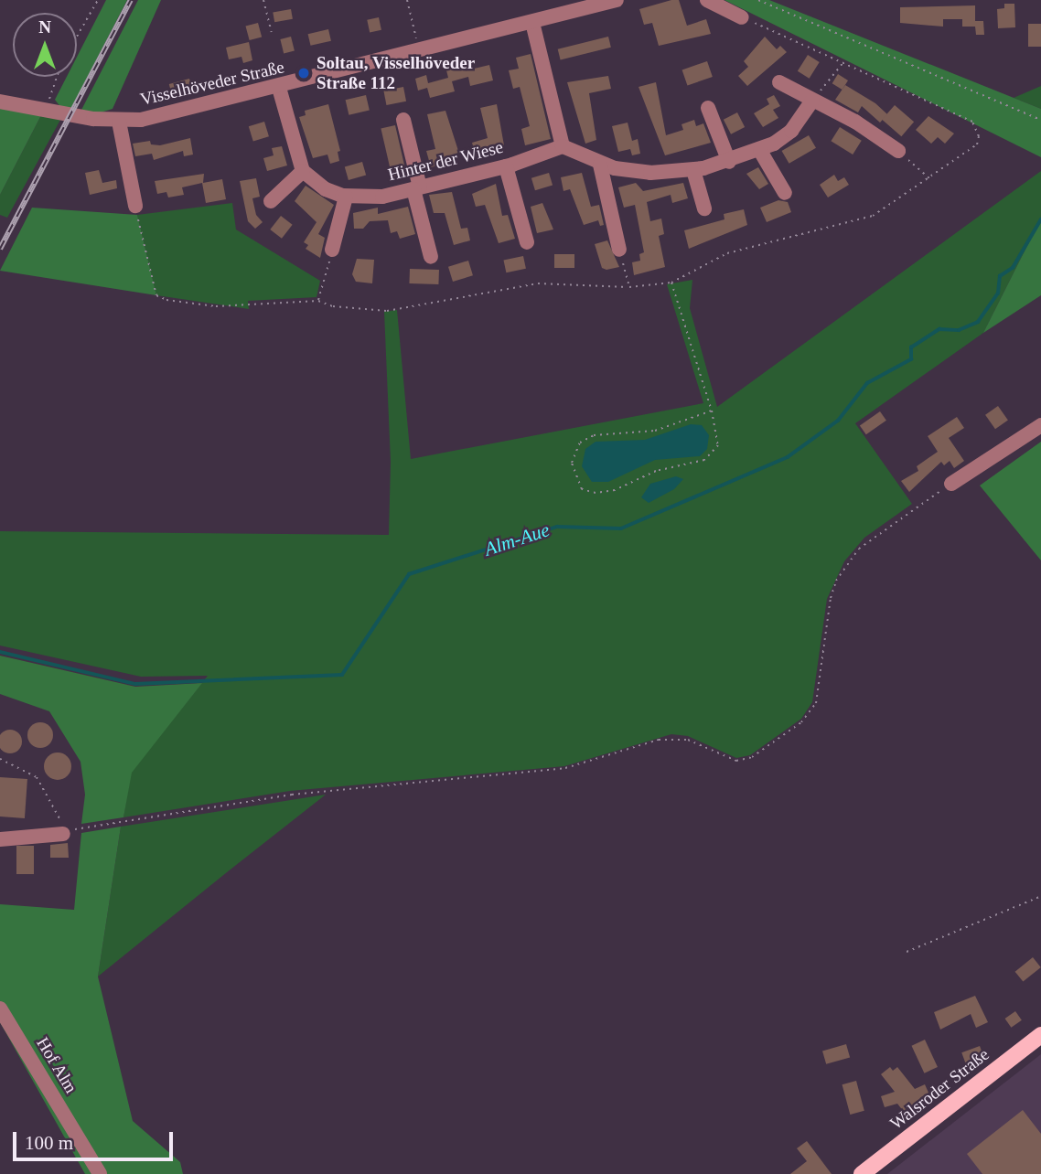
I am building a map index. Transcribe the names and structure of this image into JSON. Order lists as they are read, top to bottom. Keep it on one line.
{"streets":{"main road":["Walsroder Straße"],"street":["Visselhöveder Straße","Hinter der Wiese","Hof Alm"]},"water":["Alm-Aue"],"places":["Soltau, Visselhöveder Straße 112"],"scale_bar":"100 m","north":"top"}
